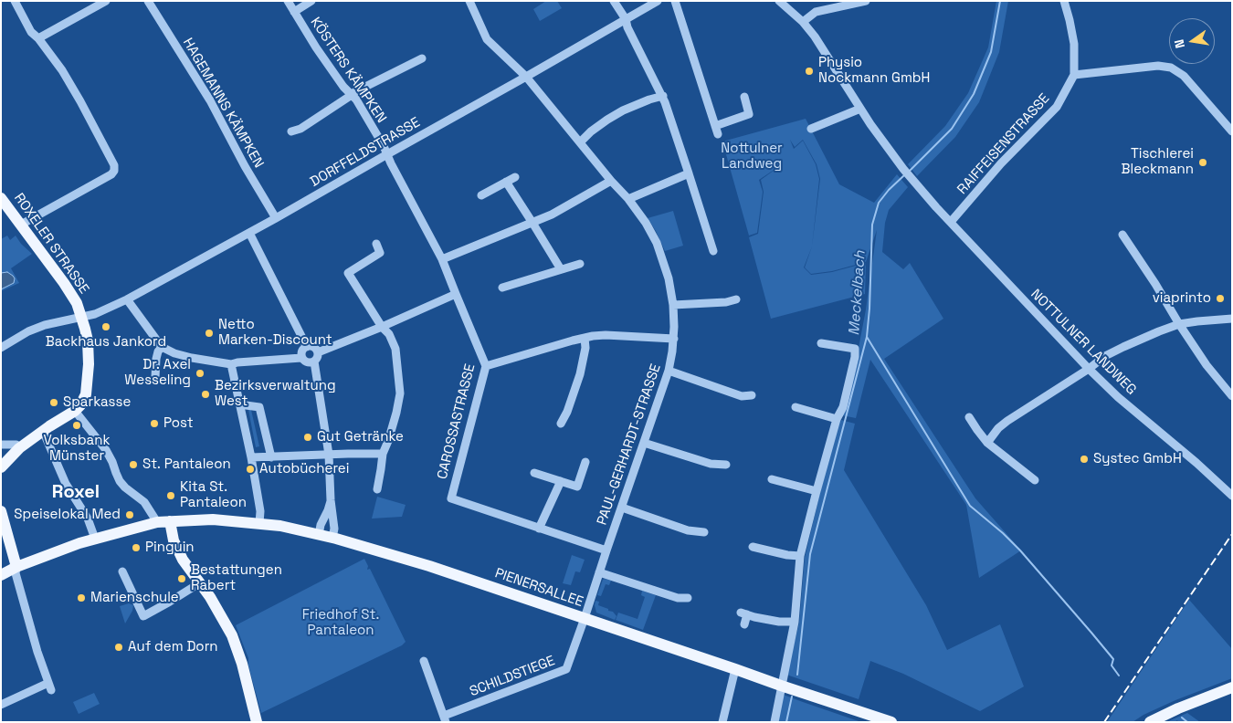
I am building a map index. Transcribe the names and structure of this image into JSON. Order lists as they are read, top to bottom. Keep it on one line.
{"streets":{"main road":["ROXELER STRASSE","PIENERSALLEE"],"street":["KÖSTERS KÄMPKEN","HAGEMANNS KÄMPKEN","RAIFFEISENSTRASSE","DORFFELDSTRASSE","NOTTULNER LANDWEG","CAROSSASTRASSE","PAUL-GERHARDT-STRASSE","SCHILDSTIEGE"]},"crossings":[["KÖSTERS KÄMPKEN","DORFFELDSTRASSE"],["KÖSTERS KÄMPKEN","CAROSSASTRASSE"],["HAGEMANNS KÄMPKEN","DORFFELDSTRASSE"],["RAIFFEISENSTRASSE","NOTTULNER LANDWEG"],["DORFFELDSTRASSE","ROXELER STRASSE"],["DORFFELDSTRASSE","CAROSSASTRASSE"],["DORFFELDSTRASSE","PAUL-GERHARDT-STRASSE"],["CAROSSASTRASSE","PAUL-GERHARDT-STRASSE"],["PAUL-GERHARDT-STRASSE","PIENERSALLEE"],["PAUL-GERHARDT-STRASSE","SCHILDSTIEGE"],["PIENERSALLEE","SCHILDSTIEGE"]],"districts":["Roxel"],"water":["Meckelbach"],"parks":["Nottulner Landweg","Friedhof St. Pantaleon"],"places":["Physio Nockmann GmbH","Tischlerei Bleckmann","viaprinto","Backhaus Jankord","Netto Marken-Discount","Dr. Axel Wesseling","Bezirksverwaltung West","Sparkasse","Post","Volksbank Münster","Gut Getränke","Systec GmbH","St. Pantaleon","Autobücherei","Kita St. Pantaleon","Speiselokal Med","Pinguin","Bestattungen Rabert","Marienschule","Auf dem Dorn"],"north":"left"}
